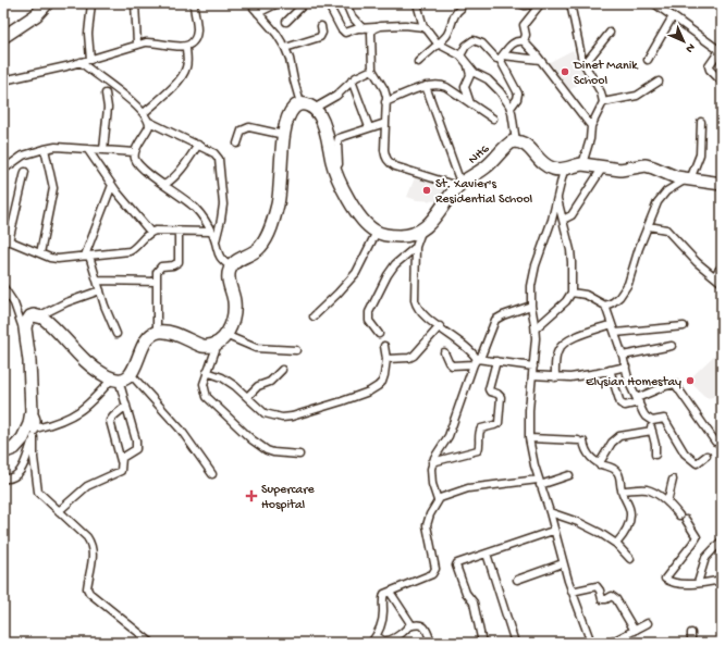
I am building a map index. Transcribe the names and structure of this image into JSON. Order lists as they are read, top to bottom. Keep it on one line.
{"streets":{"highway":["NH6"]},"places":{"other":["Dinet Manik School","St. Xavier's Residential School","Elysian Homestay"],"health":["Supercare Hospital"]},"north":"bottom right"}
